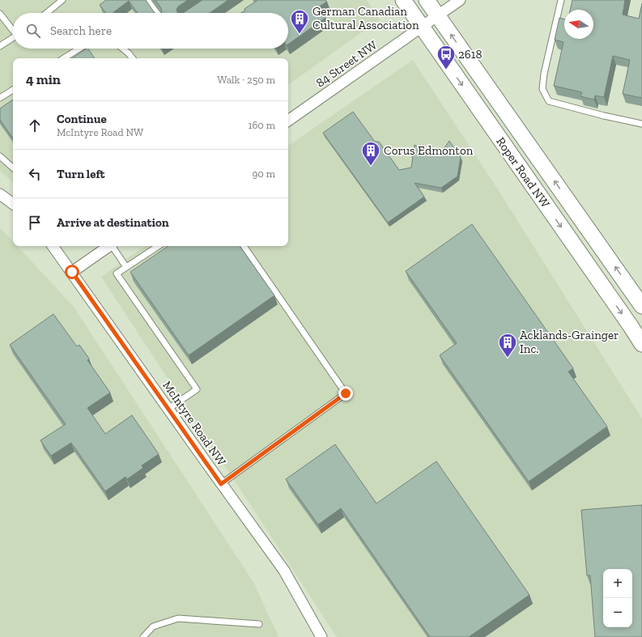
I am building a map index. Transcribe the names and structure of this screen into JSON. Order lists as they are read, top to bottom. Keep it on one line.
{"streets":{"main road":["Roper Road NW"],"street":["84 Street NW","McIntyre Road NW"]},"crossings":[["84 Street NW","Roper Road NW"]],"places":{"building":["German Canadian Cultural Association","Corus Edmonton","Acklands-Grainger Inc."],"bus stop":["2618"]},"north":"left","page":{"search":"Search here","heading":["4 min","Walk · 250 m"],"list":[["Continue","McIntyre Road NW","160 m"],["Turn left","90 m"],"Arrive at destination"],"map_buttons":["+","−"]}}
